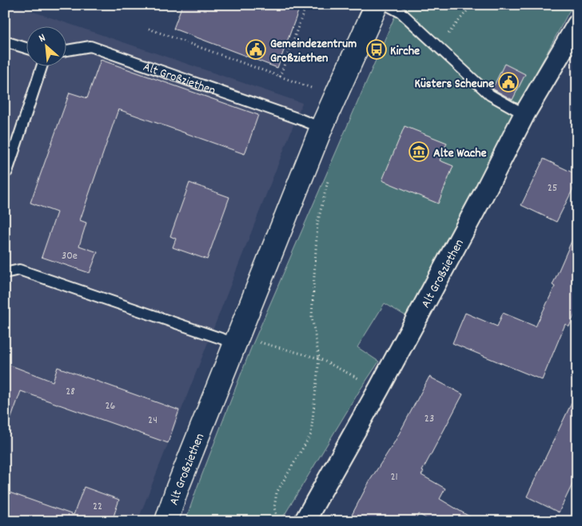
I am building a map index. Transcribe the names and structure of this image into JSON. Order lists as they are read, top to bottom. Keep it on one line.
{"streets":{"street":["Alt Großziethen"]},"places":{"public building":["Gemeindezentrum Großziethen","Küsters Scheune"],"bus stop":["Kirche"],"museum":["Alte Wache"]},"house_numbers":["25","30e","28","26","23","24","21","22"],"north":"top left"}
